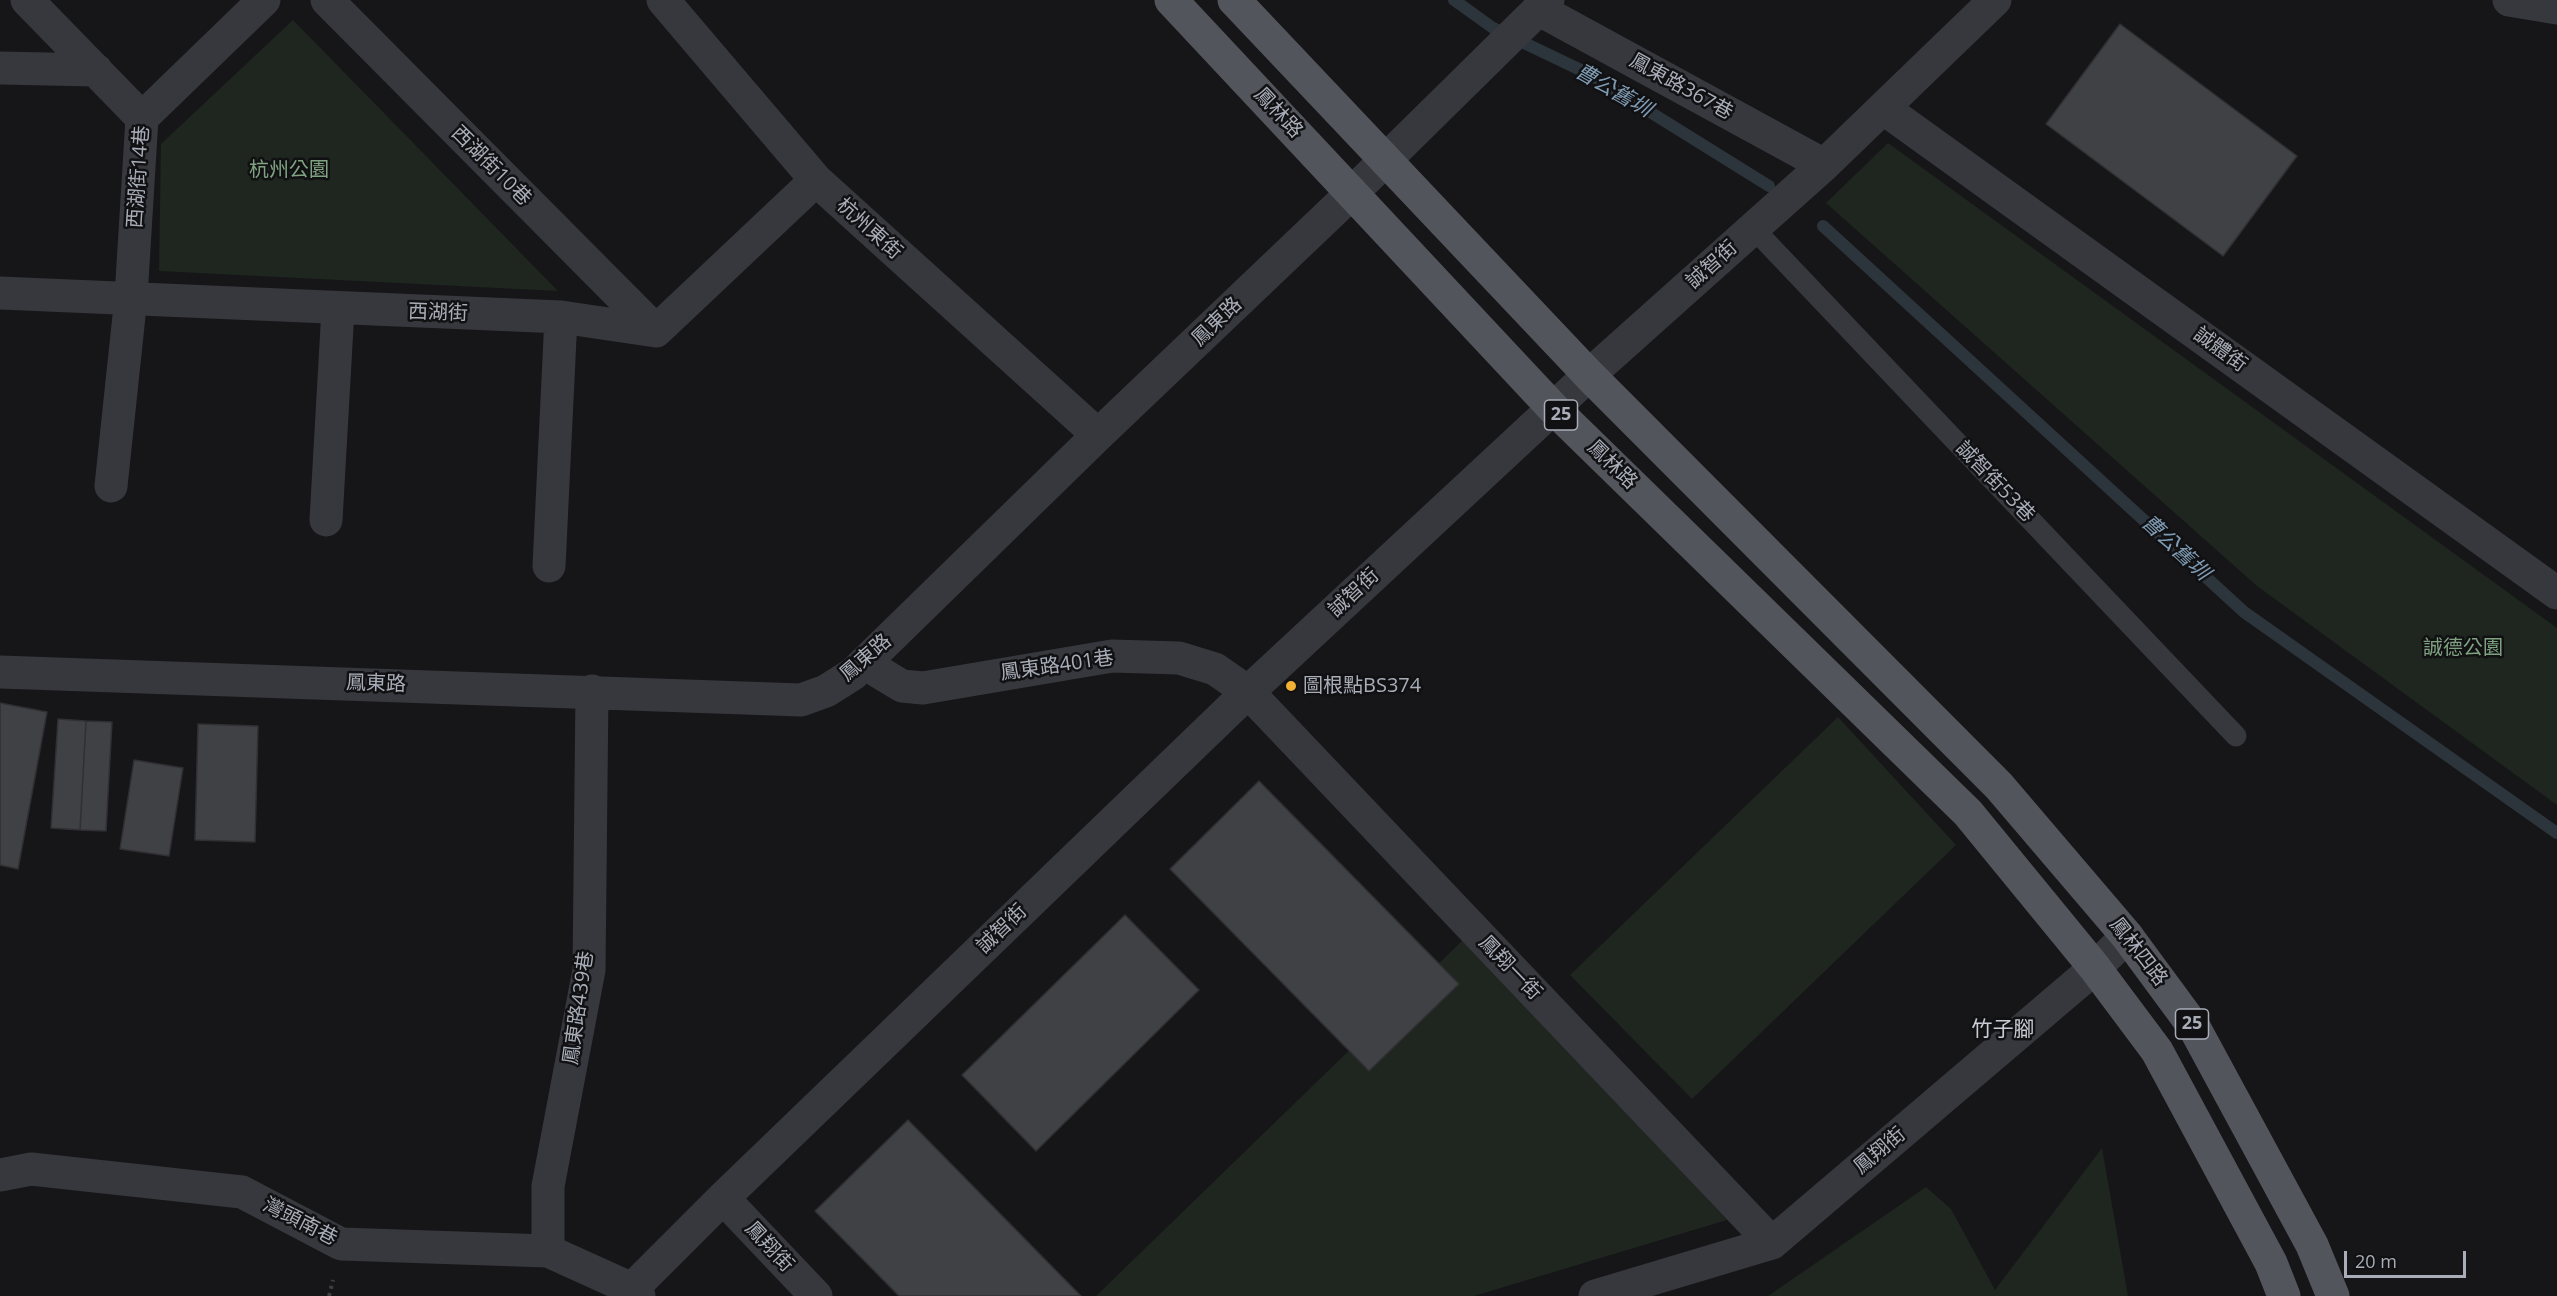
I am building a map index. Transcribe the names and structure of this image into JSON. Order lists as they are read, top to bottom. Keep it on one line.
{"streets":{"main road":["鳳林路","25","鳳林四路"],"street":["鳳東路367巷","西湖街10巷","西湖街14巷","杭州東街","誠智街","西湖街","鳳東路","誠體街","鳳東路401巷","鳳翔一街","鳳東路439巷","鳳翔街","灣頭南巷"],"lane":["誠智街53巷"]},"crossings":[["鳳東路367巷","誠智街"],["鳳東路367巷","鳳東路"],["鳳林路","誠智街"],["鳳林路","鳳東路"],["鳳林路","25"],["鳳林路","鳳翔街"],["西湖街10巷","西湖街"],["西湖街14巷","西湖街"],["杭州東街","鳳東路"],["誠智街","誠體街"],["誠智街","25"],["誠智街","誠智街53巷"],["誠智街","鳳東路401巷"],["誠智街","鳳林四路"],["誠智街","鳳翔一街"],["誠智街","鳳翔街"],["誠智街","灣頭南巷"],["鳳東路","25"],["鳳東路","鳳東路401巷"],["鳳東路","鳳東路439巷"],["25","鳳林四路"],["25","鳳翔街"],["鳳東路401巷","鳳翔一街"],["鳳林四路","鳳翔街"],["鳳翔一街","鳳翔街"],["鳳東路439巷","灣頭南巷"]],"districts":["竹子腳"],"water":["曹公舊圳"],"parks":["杭州公園","誠德公園"],"places":["圖根點BS374"],"scale_bar":"20 m"}
